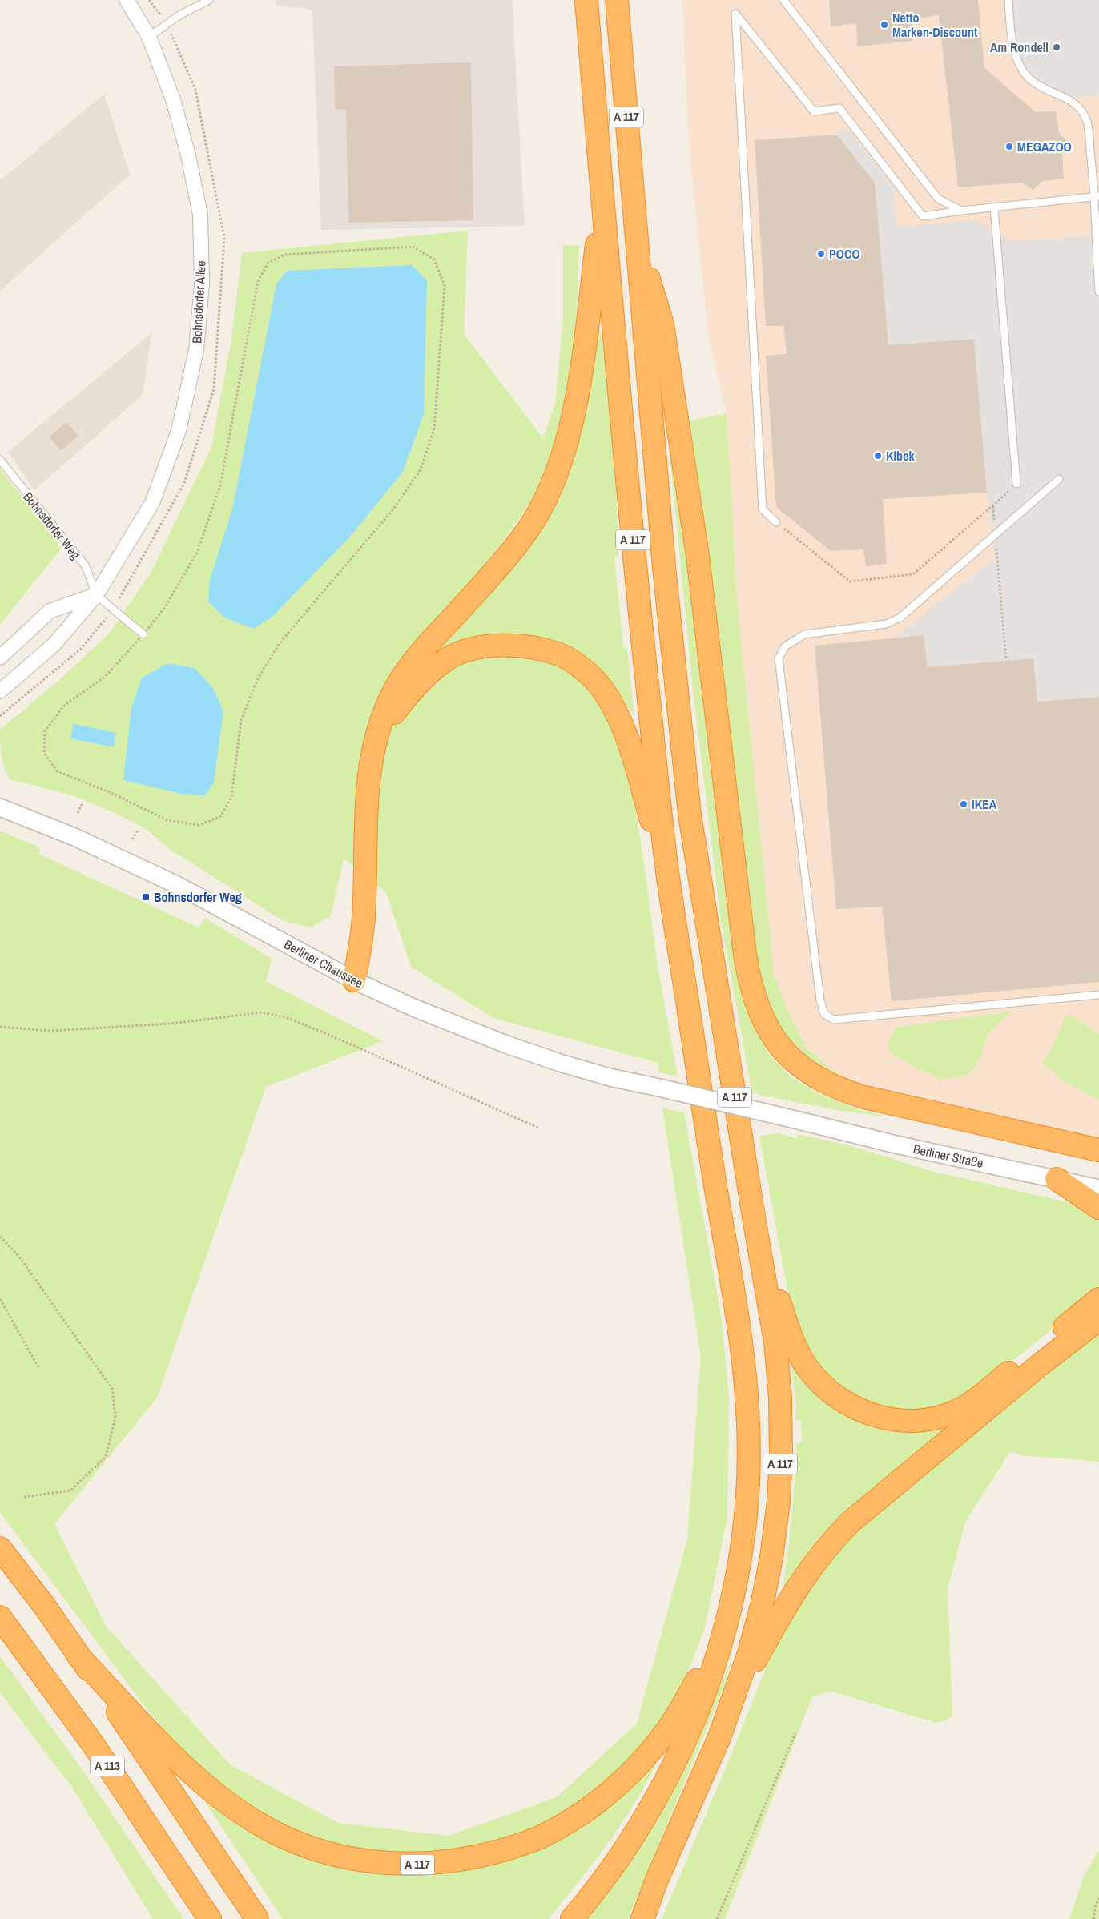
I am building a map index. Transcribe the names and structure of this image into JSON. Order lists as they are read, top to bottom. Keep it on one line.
{"streets":{"highway":["A 117","A 113"],"street":["Bohnsdorfer Allee","Berliner Chaussee","Berliner Straße"],"lane":["Bohnsdorfer Weg"]},"crossings":[["A 117","A 113"],["Bohnsdorfer Allee","Bohnsdorfer Weg"],["Berliner Chaussee","Berliner Straße"]],"places":{"other":["Netto Marken-Discount","Am Rondell","MEGAZOO","POCO","Kibek","IKEA"],"transit":["Bohnsdorfer Weg"]}}
